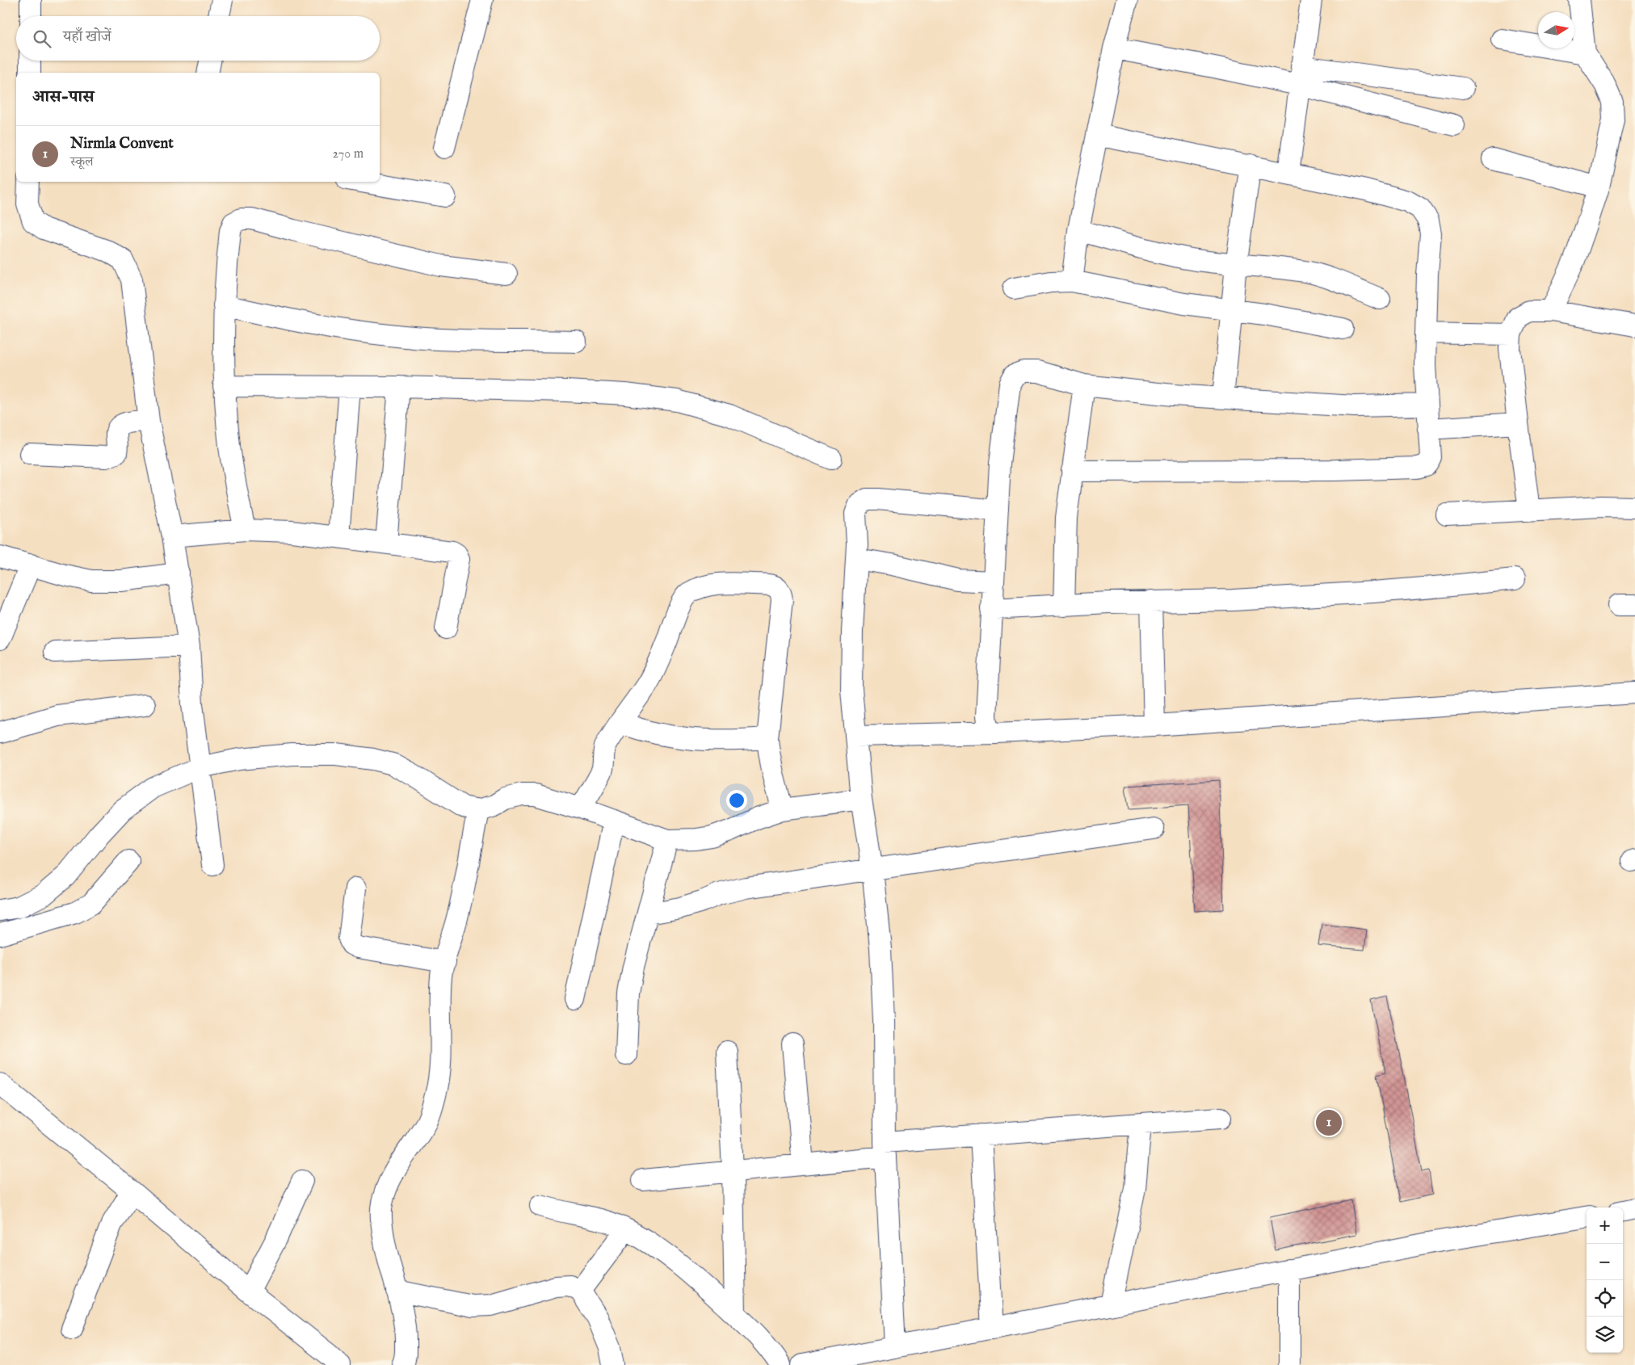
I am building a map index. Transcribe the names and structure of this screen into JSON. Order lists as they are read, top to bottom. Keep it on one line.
{"north":"right","page":{"search":"यहाँ खोजें","heading":"आस-पास","list":[{"mark":"1","name":"Nirmla Convent","note":"स्कूल","value":"270 m"}],"pins":"1","map_buttons":["+","−"]}}
